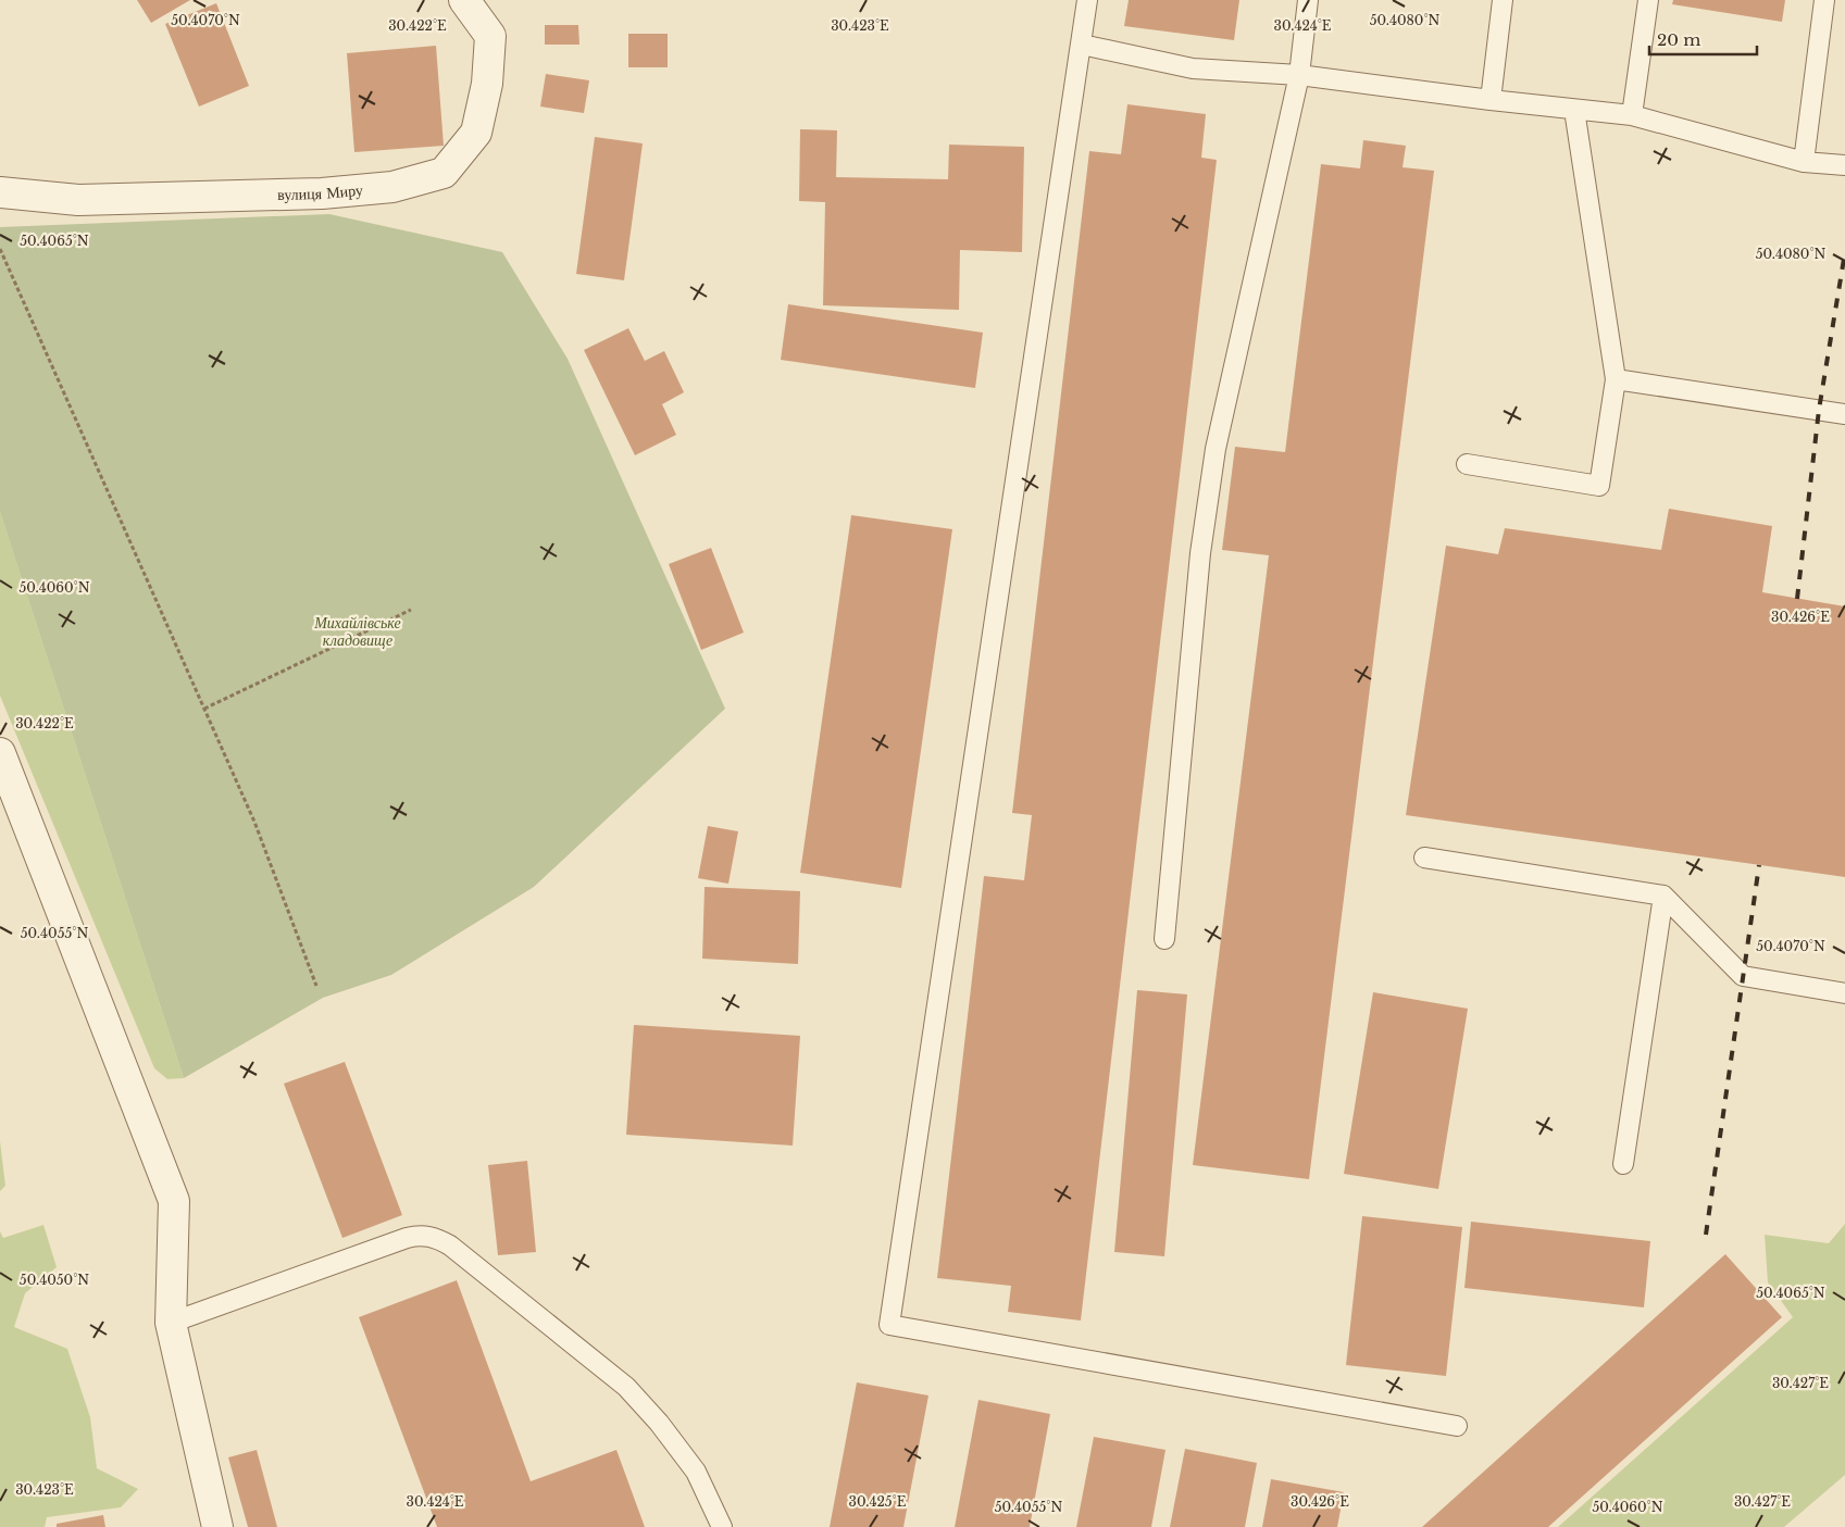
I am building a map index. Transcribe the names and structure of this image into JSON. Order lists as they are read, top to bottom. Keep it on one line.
{"streets":{"street":["вулиця Миру"]},"parks":["Михайлівське кладовище"],"scale_bar":"20 m","coordinates":["50.4080°N","50.4070°N","30.423°E","30.422°E","30.424°E","50.4065°N","50.4060°N","30.426°E","50.4055°N","50.4050°N","30.427°E","30.425°E"]}
